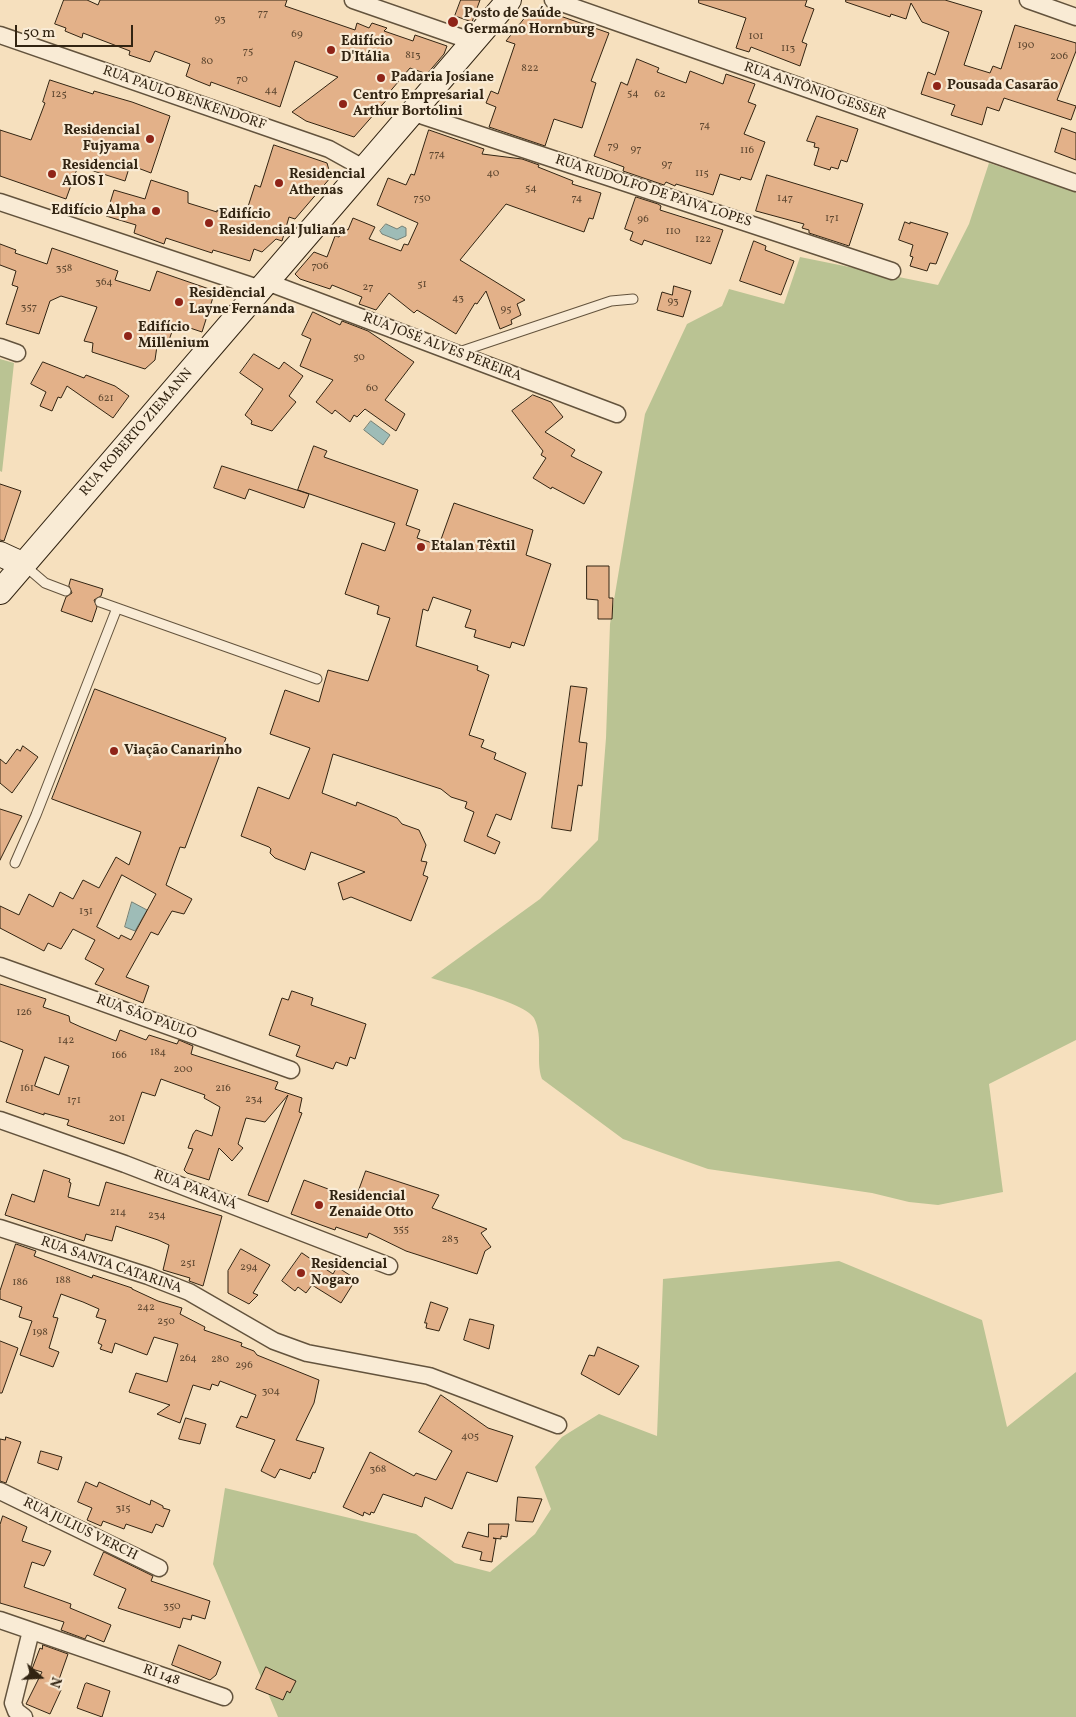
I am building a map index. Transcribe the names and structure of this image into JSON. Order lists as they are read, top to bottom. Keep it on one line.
{"streets":{"main road":["RUA ROBERTO ZIEMANN"],"street":["RUA ANTÔNIO GESSER","RUA PAULO BENKENDORF","RUA RUDOLFO DE PAIVA LOPES","RUA JOSÉ ALVES PEREIRA","RUA SÃO PAULO","RUA PARANÁ","RUA SANTA CATARINA","RUA JULIUS VERCH","RI 148"]},"crossings":[["RUA PAULO BENKENDORF","RUA ROBERTO ZIEMANN"],["RUA RUDOLFO DE PAIVA LOPES","RUA ROBERTO ZIEMANN"],["RUA JOSÉ ALVES PEREIRA","RUA ROBERTO ZIEMANN"]],"places":["Posto de Saúde Germano Hornburg","Edifício D'Itália","Padaria Josiane","Pousada Casarão","Centro Empresarial Arthur Bortolini","Residencial Fujyama","Residencial AIOS I","Residencial Athenas","Edifício Alpha","Edifício Residencial Juliana","Residencial Layne Fernanda","Edifício Millenium","Etalan Têxtil","Viação Canarinho","Residencial Zenaide Otto","Residencial Nogaro"],"house_numbers":["77","93","69","101","190","113","75","813","206","80","822","70","44","54","125","62","74","79","97","116","774","97","40","115","54","750","74","147","171","96","110","122","706","358","364","51","27","43","93","357","95","50","60","621","131","126","142","184","166","200","161","216","234","171","201","214","234","355","283","251","294","188","186","242","250","198","264","280","296","304","405","368","315","350"],"scale_bar":"50 m","north":"right"}
